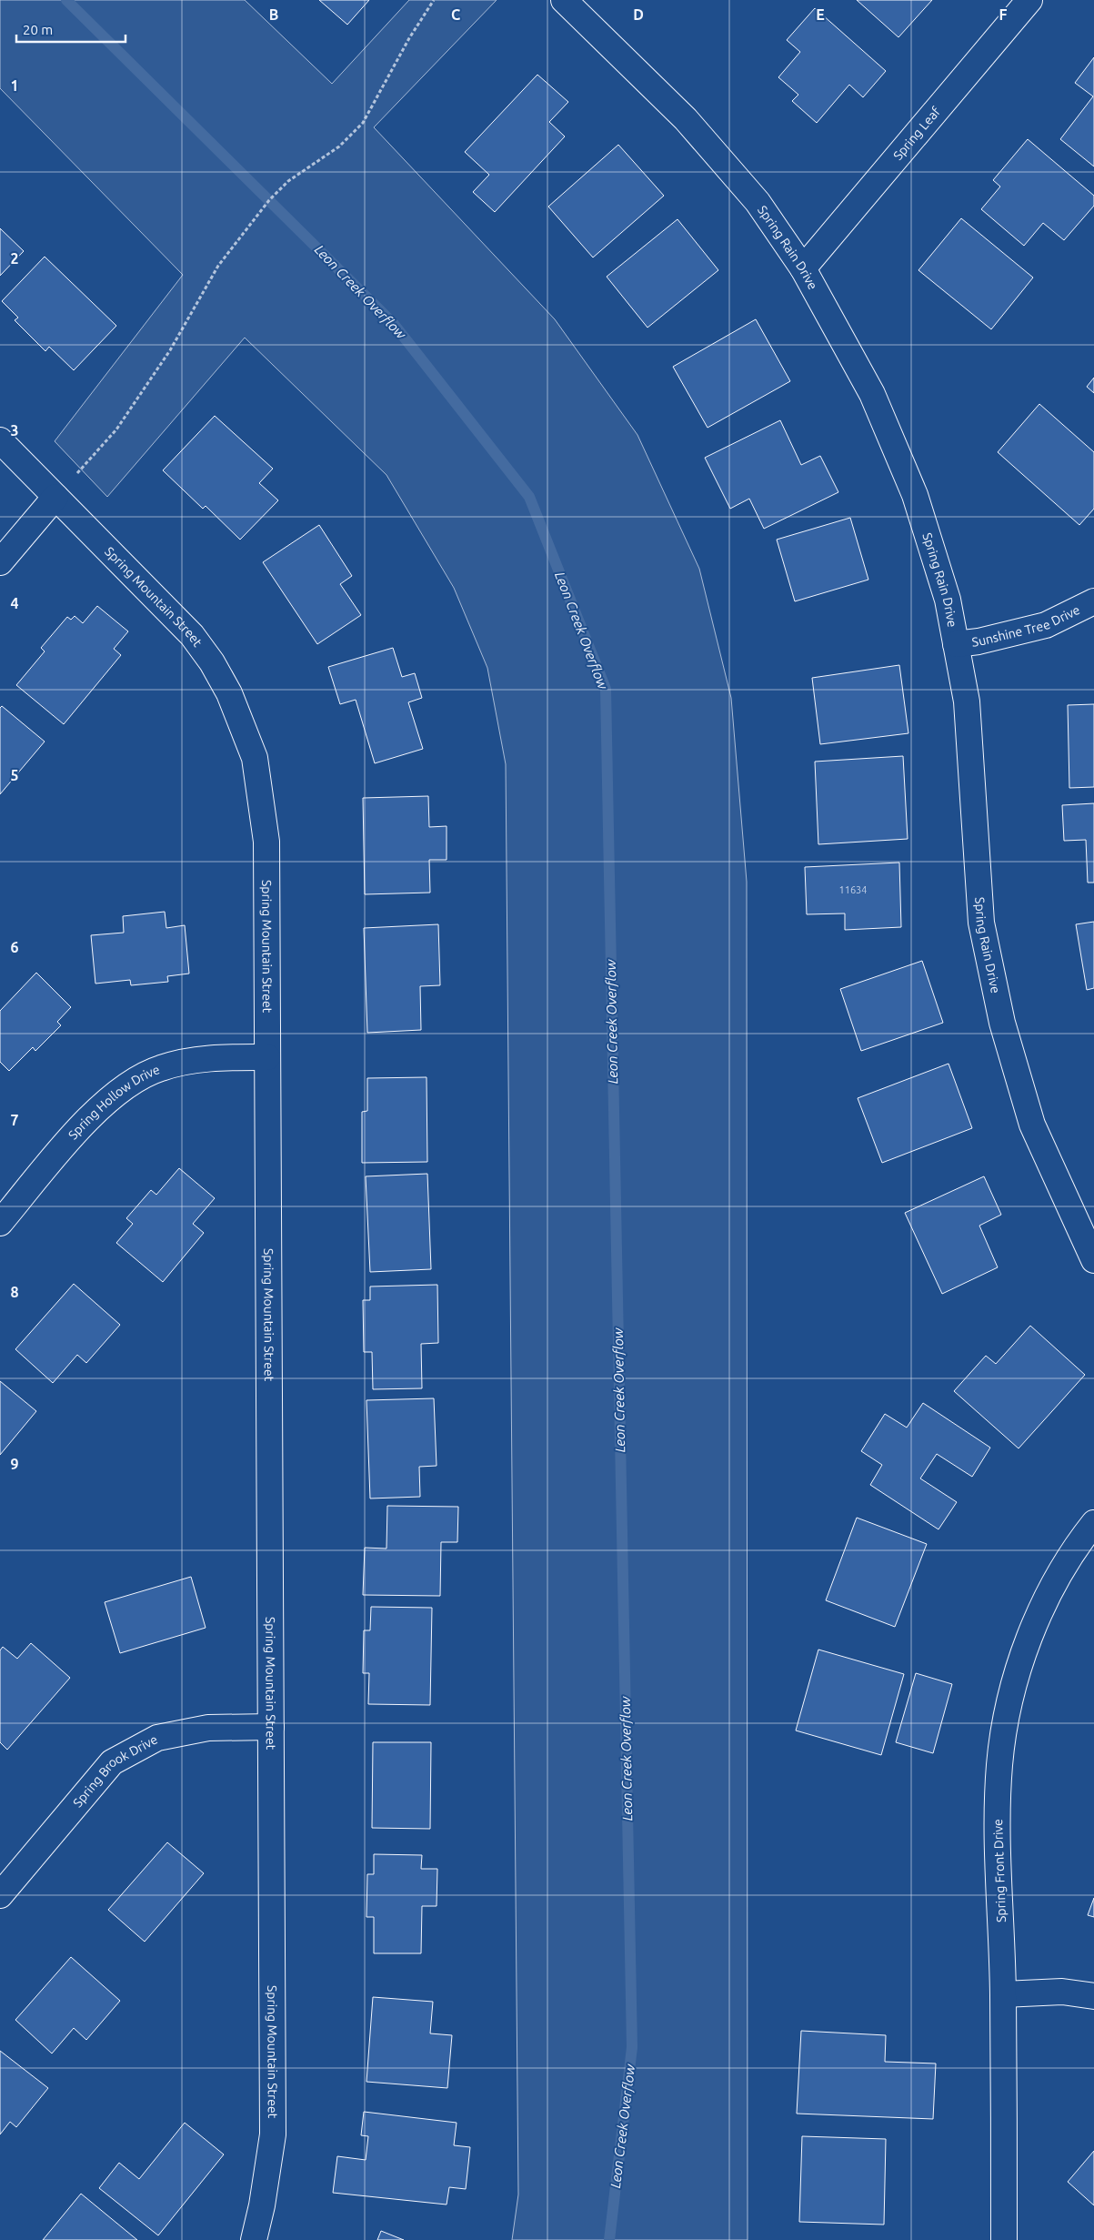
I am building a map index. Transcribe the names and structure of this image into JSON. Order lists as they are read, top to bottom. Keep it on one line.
{"streets":{"street":["Spring Leaf","Spring Rain Drive","Spring Mountain Street","Sunshine Tree Drive","Spring Hollow Drive","Spring Brook Drive","Spring Front Drive"]},"crossings":[["Spring Leaf","Spring Rain Drive"],["Spring Rain Drive","Sunshine Tree Drive"],["Spring Mountain Street","Spring Hollow Drive"],["Spring Mountain Street","Spring Brook Drive"]],"water":["Leon Creek Overflow"],"house_numbers":["11634"],"scale_bar":"20 m","grid":{"columns":["B","C","D","E","F"],"rows":["1","2","3","4","5","6","7","8","9"]}}
